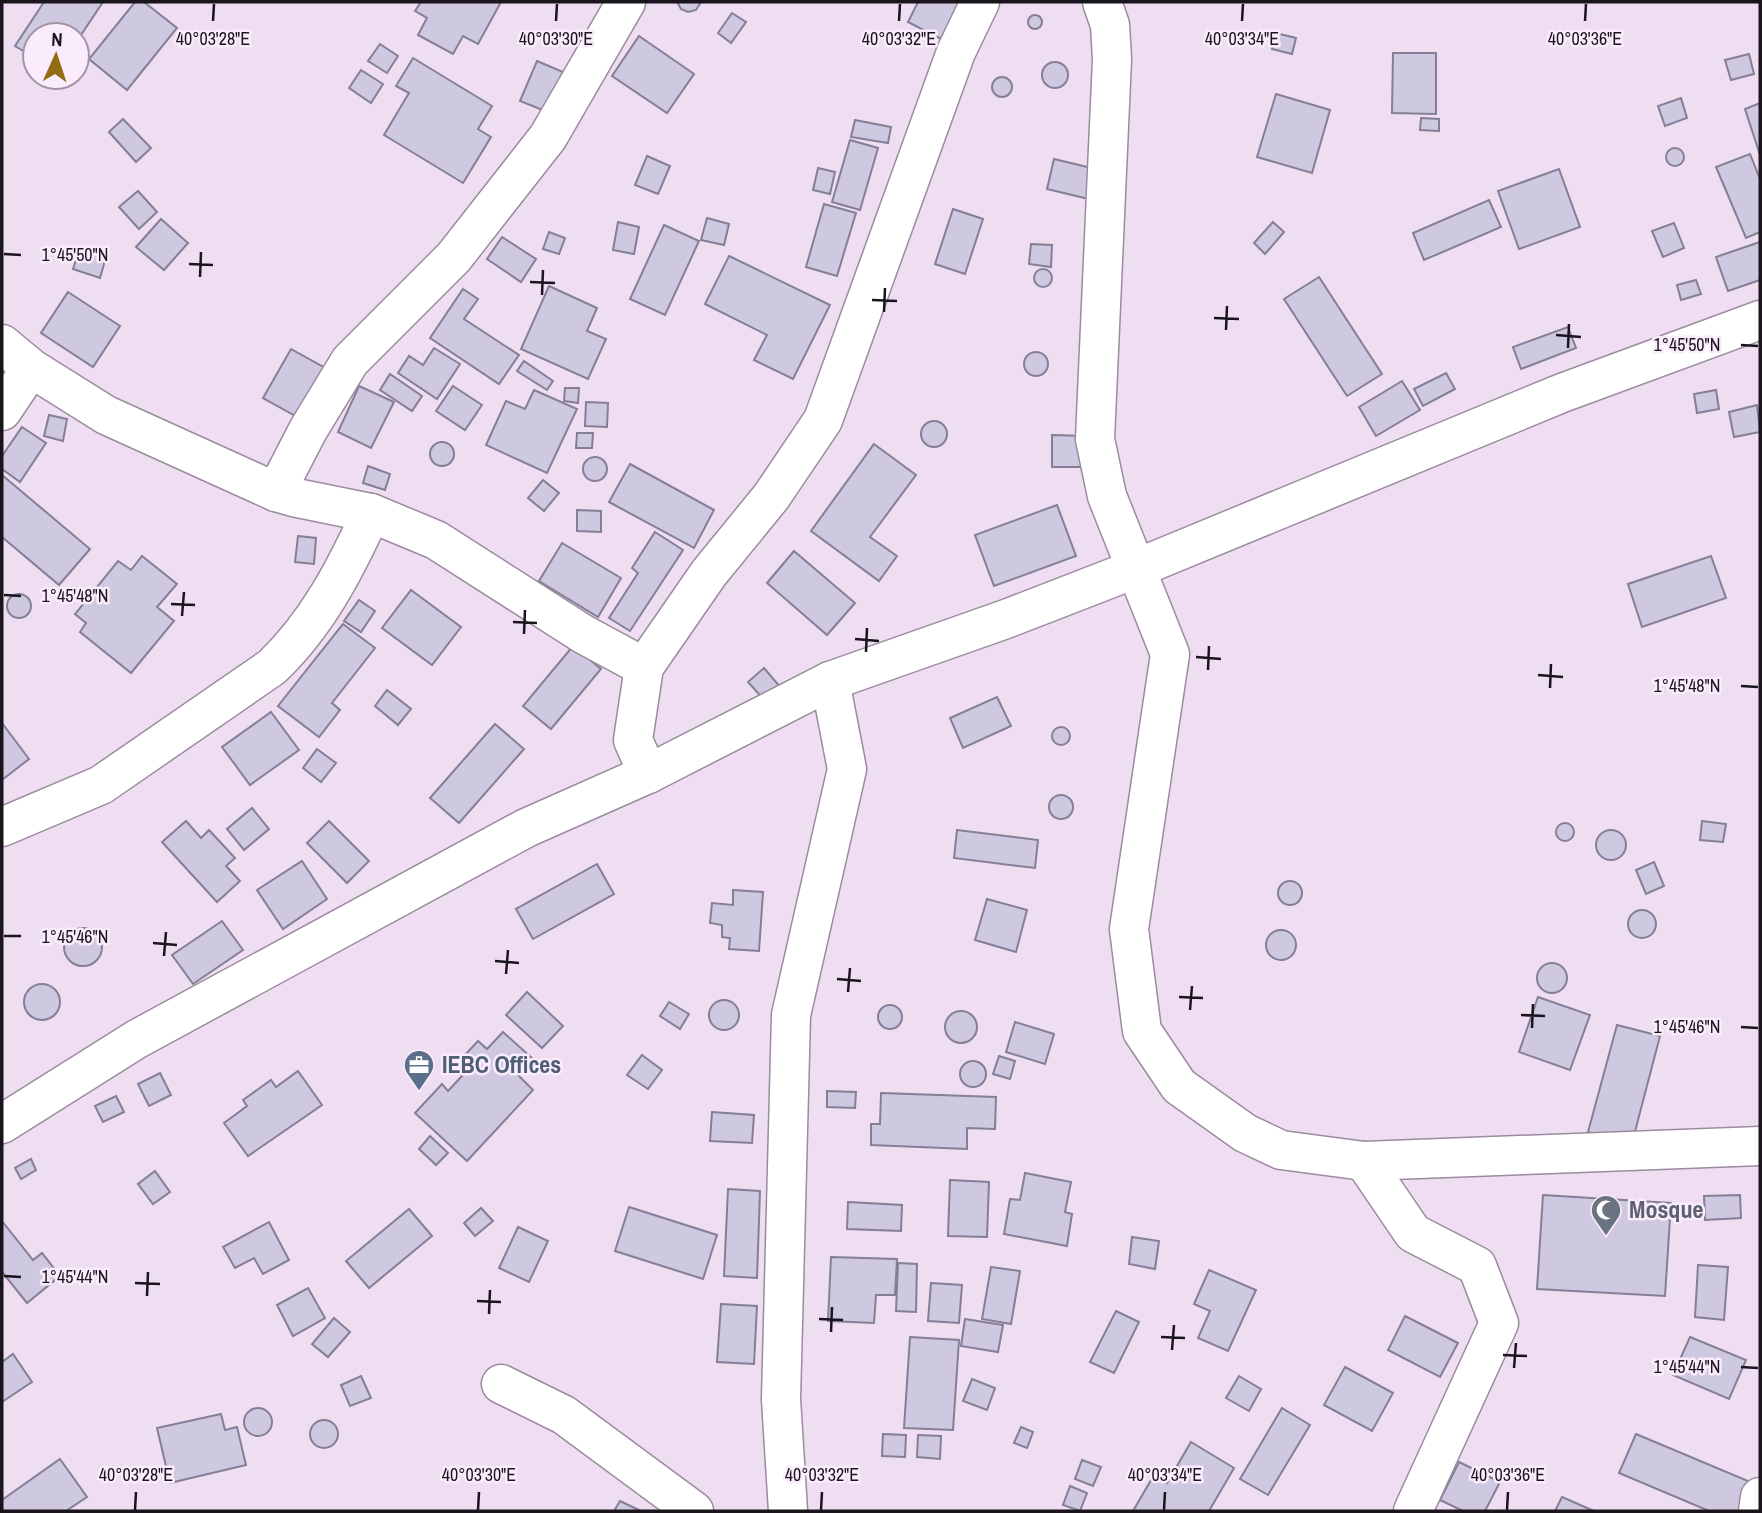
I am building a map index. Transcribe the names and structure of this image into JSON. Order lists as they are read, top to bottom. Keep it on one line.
{"places":{"office":["IEBC Offices"],"mosque":["Mosque"]},"north":"top","coordinates":["40°03'28\"E","40°03'30\"E","40°03'32\"E","40°03'34\"E","40°03'36\"E","1°45'50\"N","1°45'48\"N","1°45'46\"N","1°45'44\"N"]}
